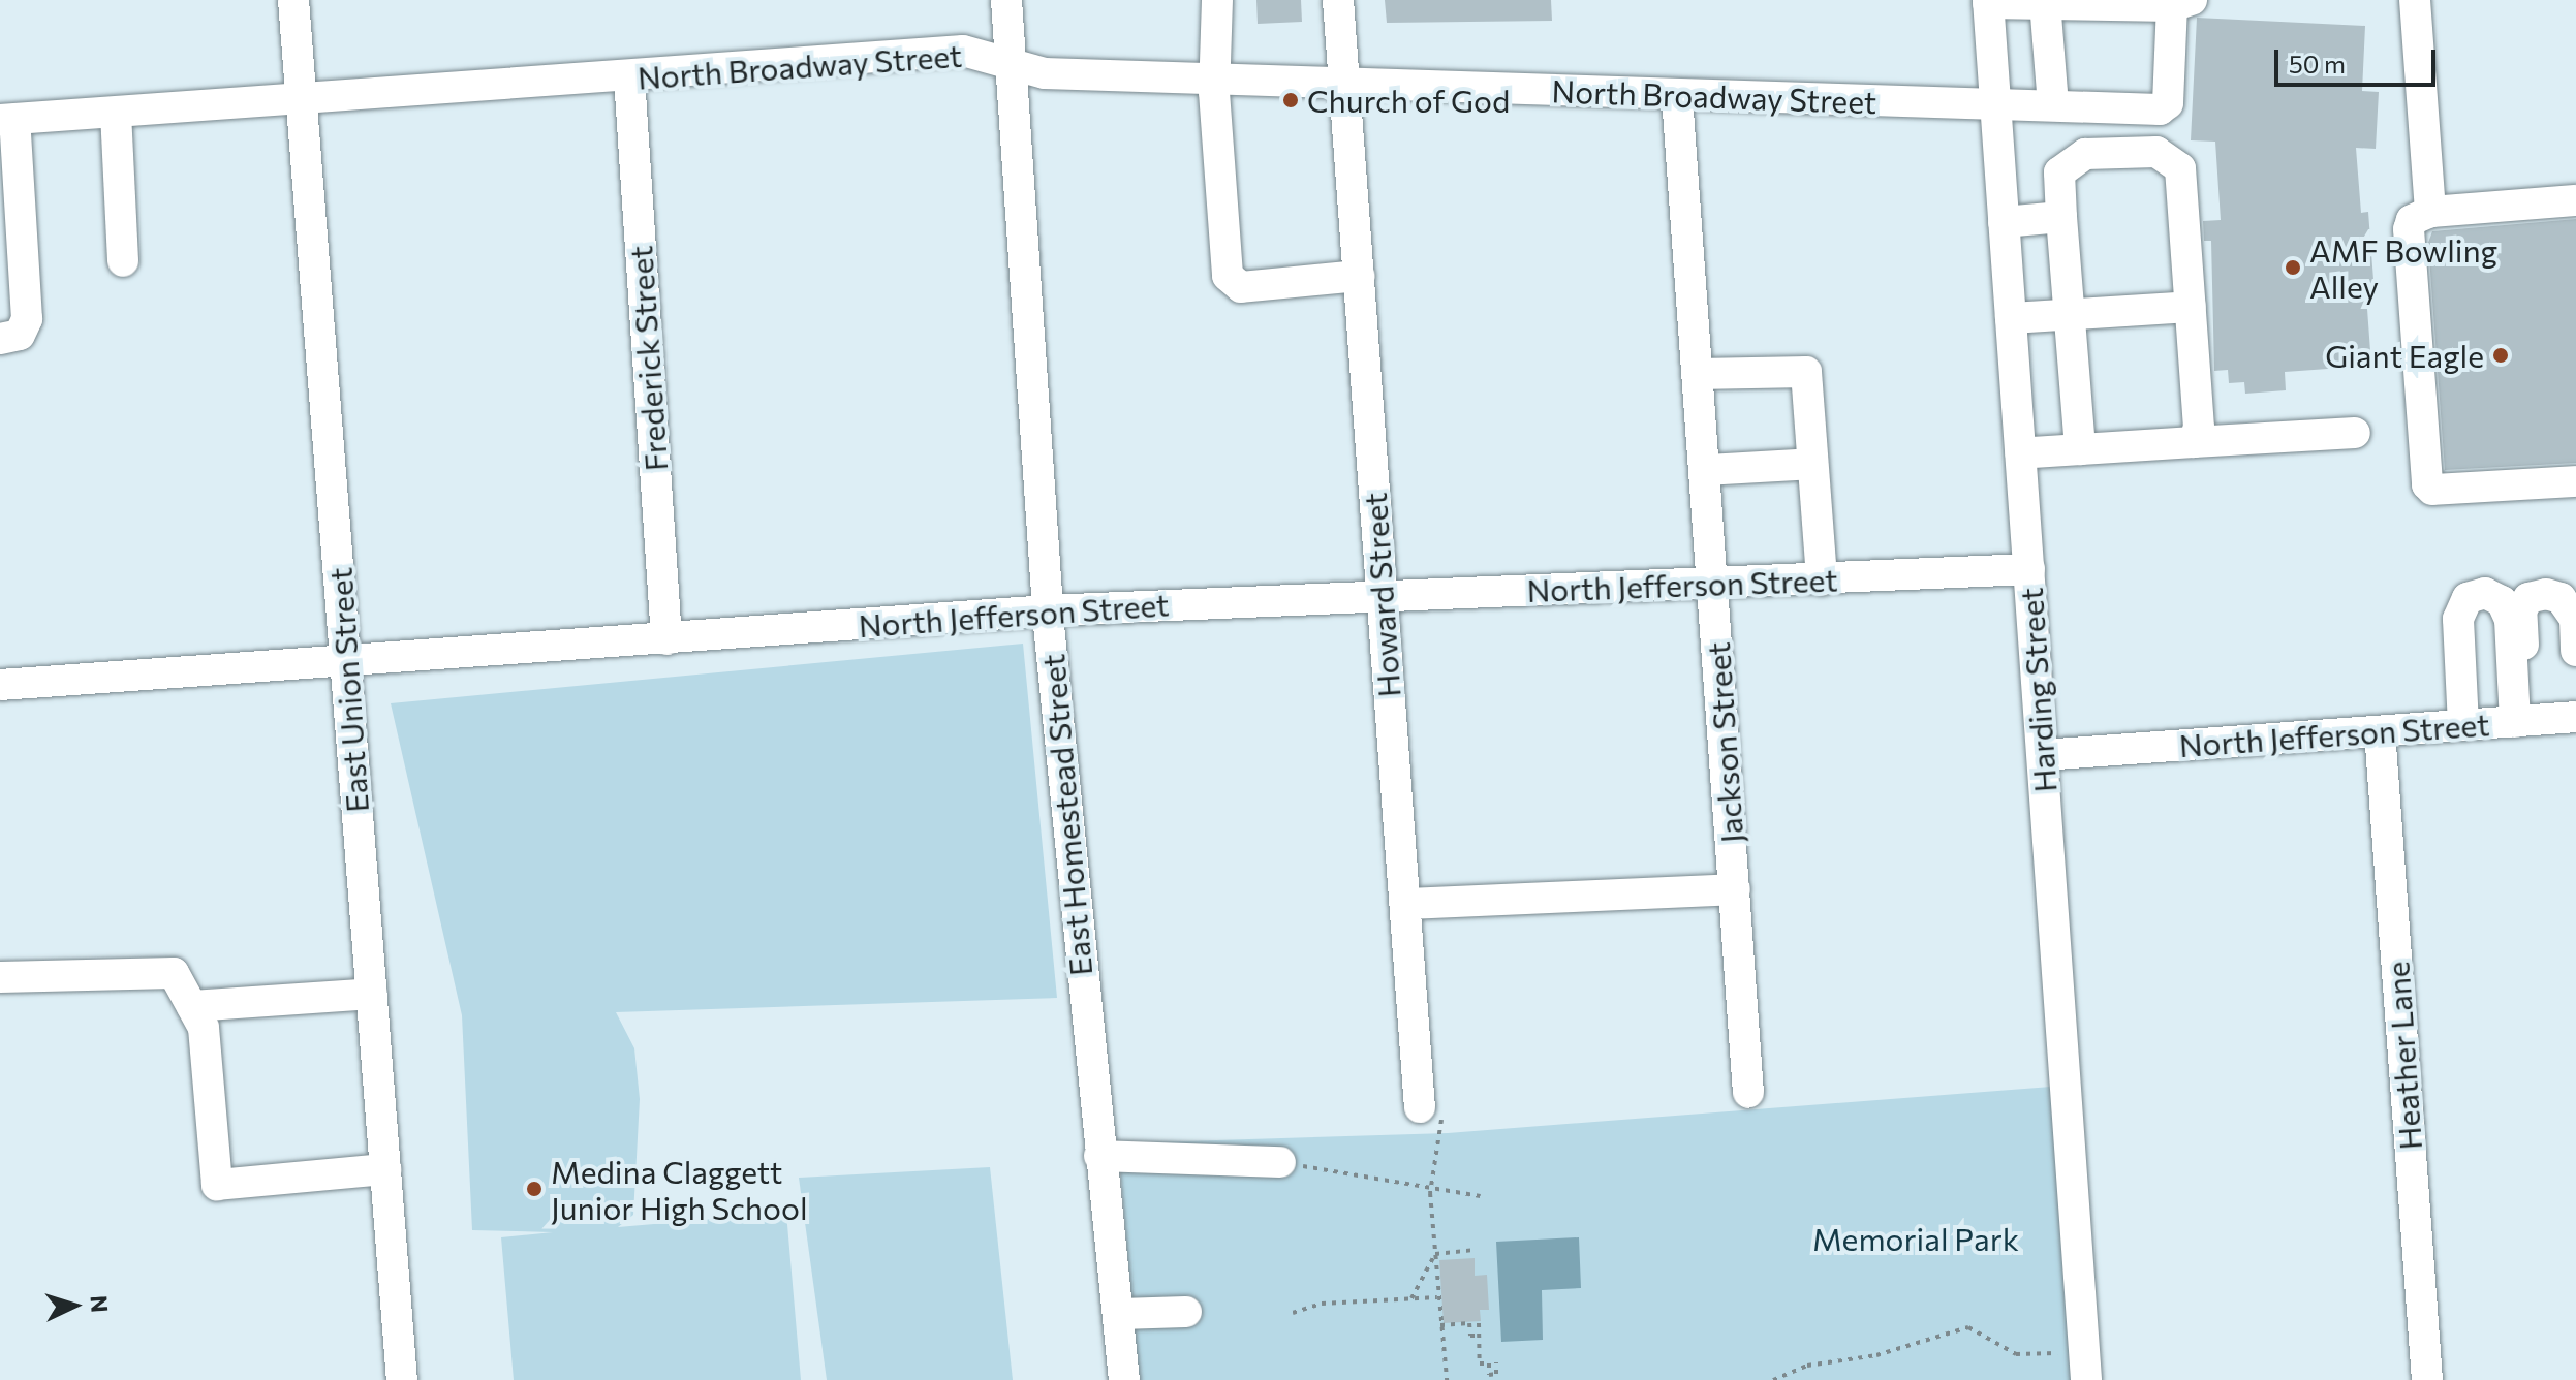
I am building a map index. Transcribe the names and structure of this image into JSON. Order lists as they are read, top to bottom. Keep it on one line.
{"streets":{"street":["North Broadway Street","Frederick Street","North Jefferson Street","Howard Street","East Union Street","Harding Street","Jackson Street","East Homestead Street","Heather Lane"]},"crossings":[["North Broadway Street","Frederick Street"],["North Broadway Street","Howard Street"],["North Broadway Street","East Union Street"],["North Broadway Street","Harding Street"],["North Broadway Street","Jackson Street"],["North Broadway Street","East Homestead Street"],["Frederick Street","North Jefferson Street"],["North Jefferson Street","Howard Street"],["North Jefferson Street","East Union Street"],["North Jefferson Street","Harding Street"],["North Jefferson Street","Jackson Street"],["North Jefferson Street","East Homestead Street"],["North Jefferson Street","Heather Lane"]],"parks":["Memorial Park"],"places":["Church of God","AMF Bowling Alley","Giant Eagle","Medina Claggett Junior High School"],"scale_bar":"50 m","north":"right"}
